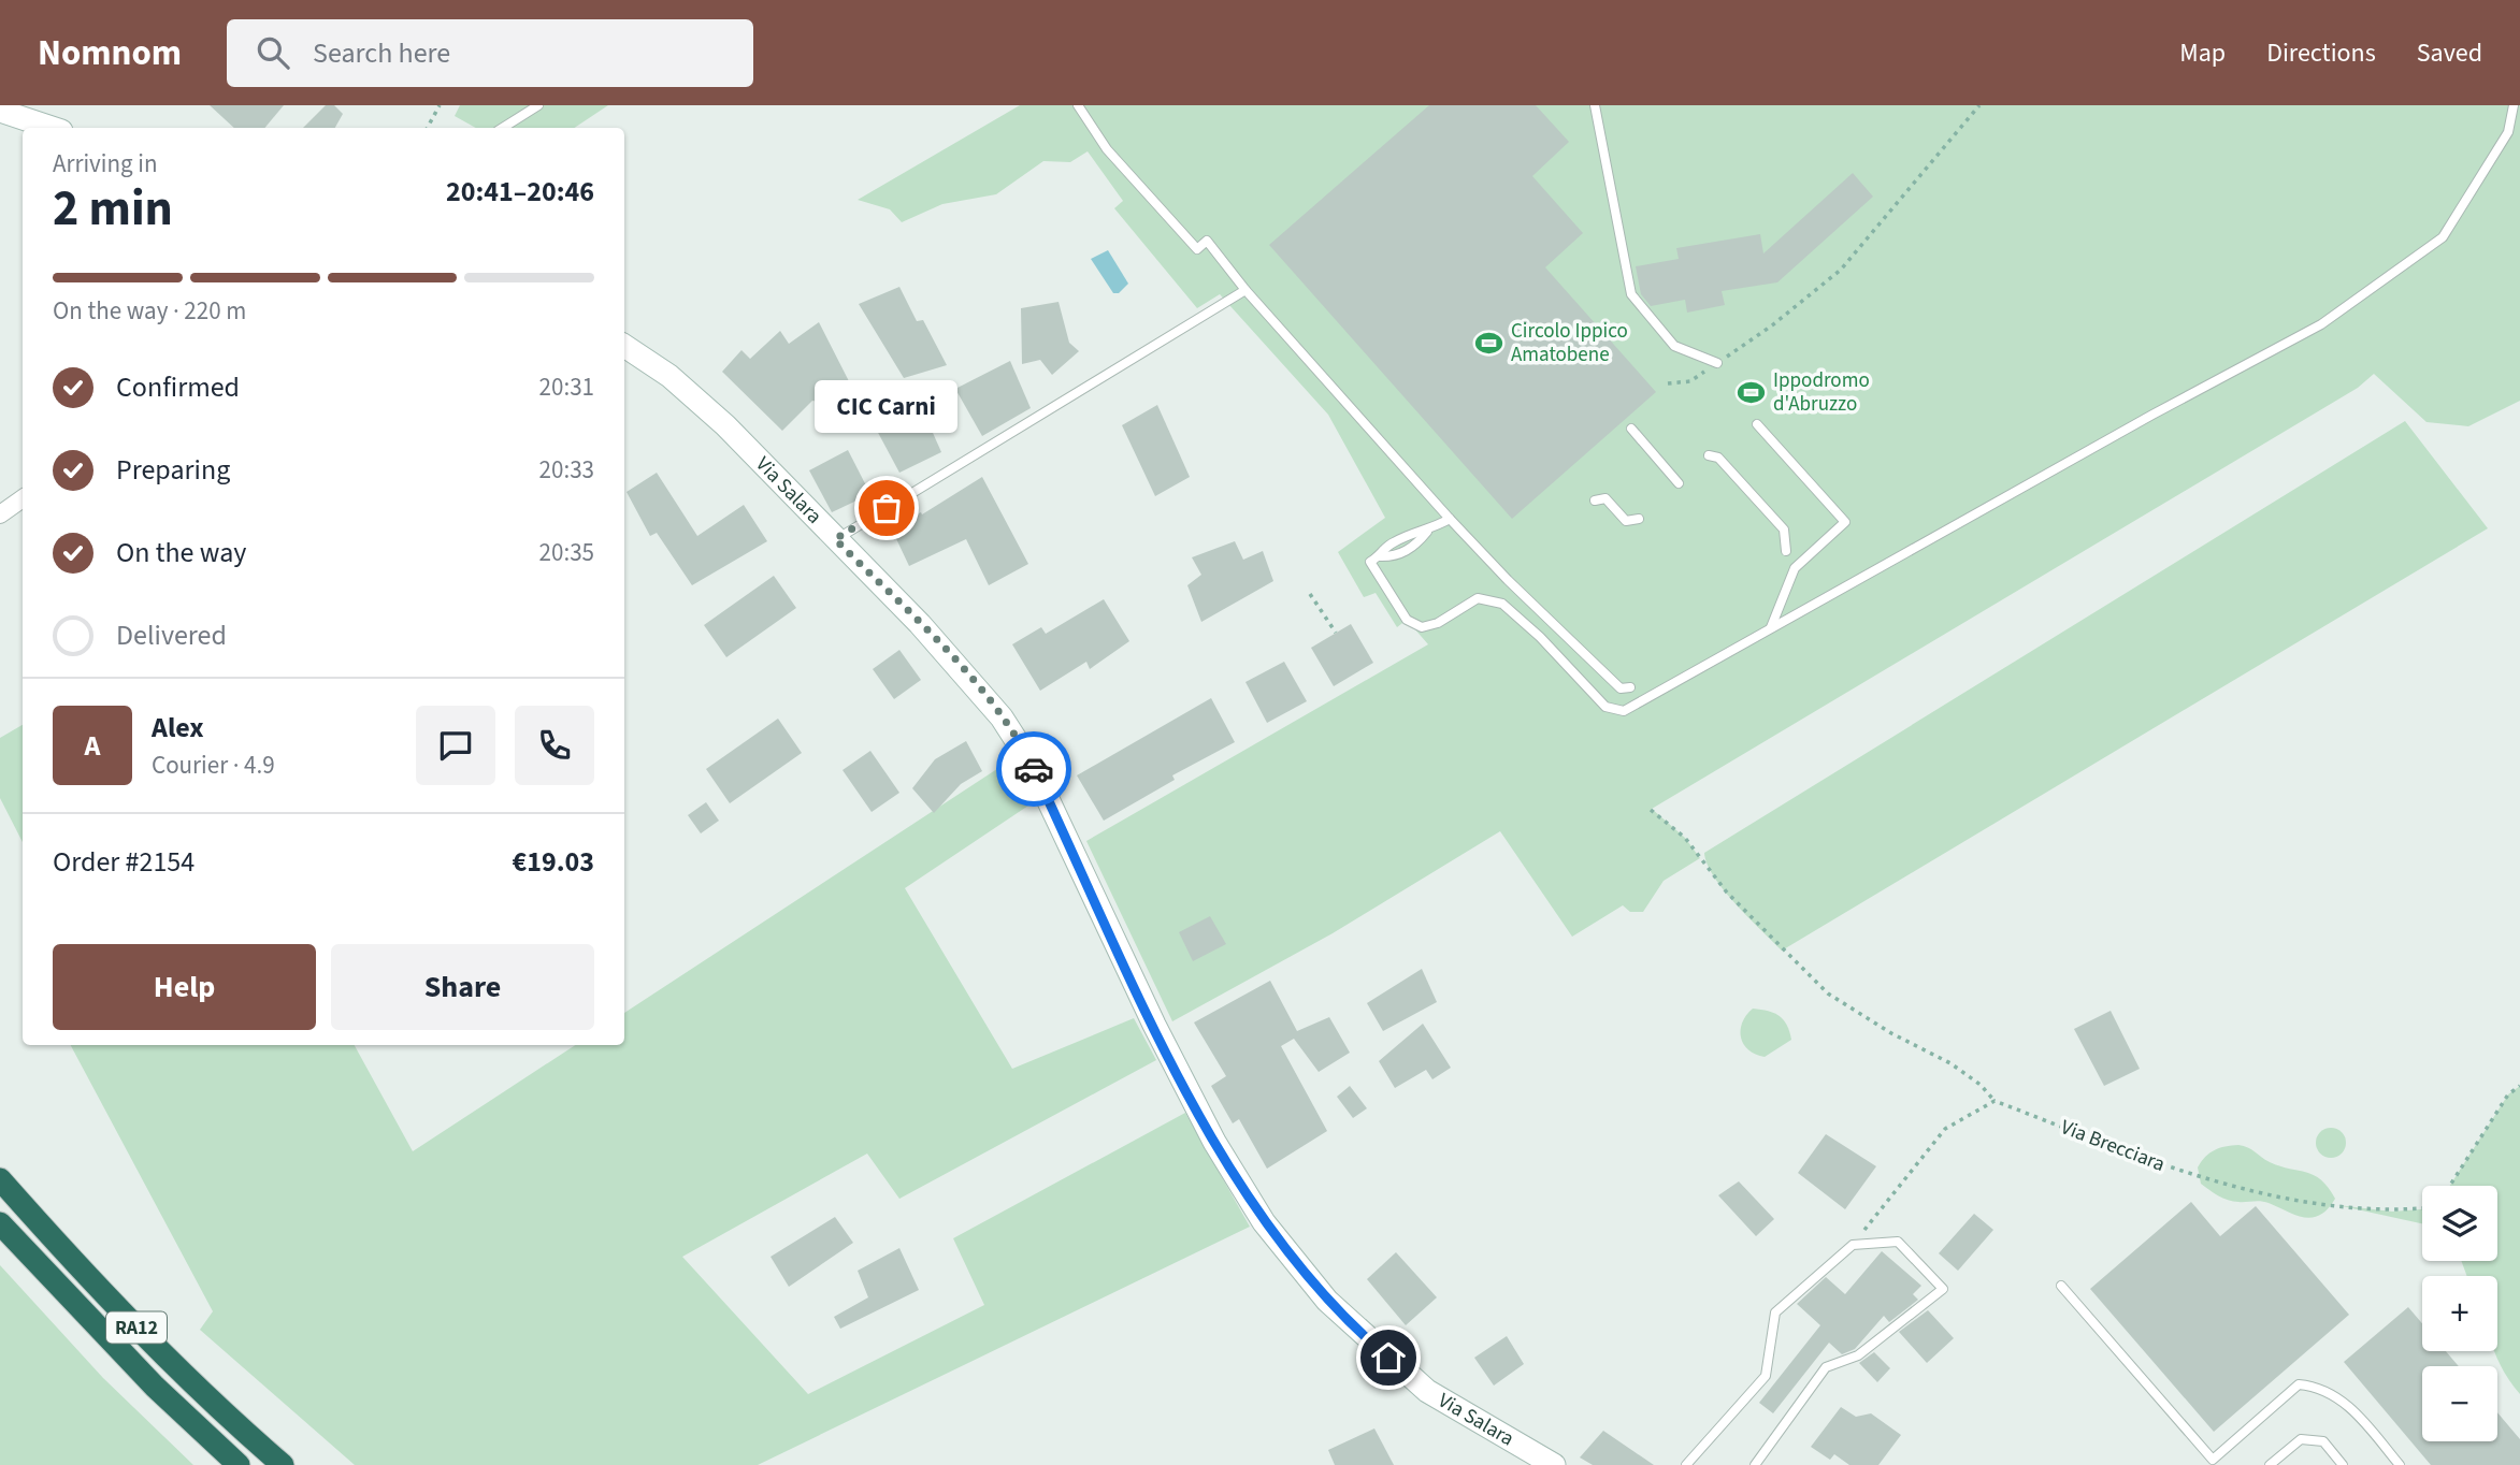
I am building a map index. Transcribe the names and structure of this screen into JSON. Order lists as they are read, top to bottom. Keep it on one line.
{"streets":{"highway":["RA12"],"street":["Via Salara"],"path":["Via Brecciara"]},"places":{"sports":["Circolo Ippico Amatobene","Ippodromo d'Abruzzo"],"other":["CIC Carni"]},"page":{"header":"Nomnom","search":"Search here","nav":["Map","Directions","Saved"],"heading":["2 min","Arriving in","20:41–20:46"],"panel":["Alex","Courier · 4.9","Order #2154","€19.03"],"bar":"On the way · 220 m","list":[["Confirmed","20:31"],["Preparing","20:33"],["On the way","20:35"],"Delivered"],"bubble":"CIC Carni","round":"A","buttons":["Help","Share"],"map_buttons":["+","−"]}}
